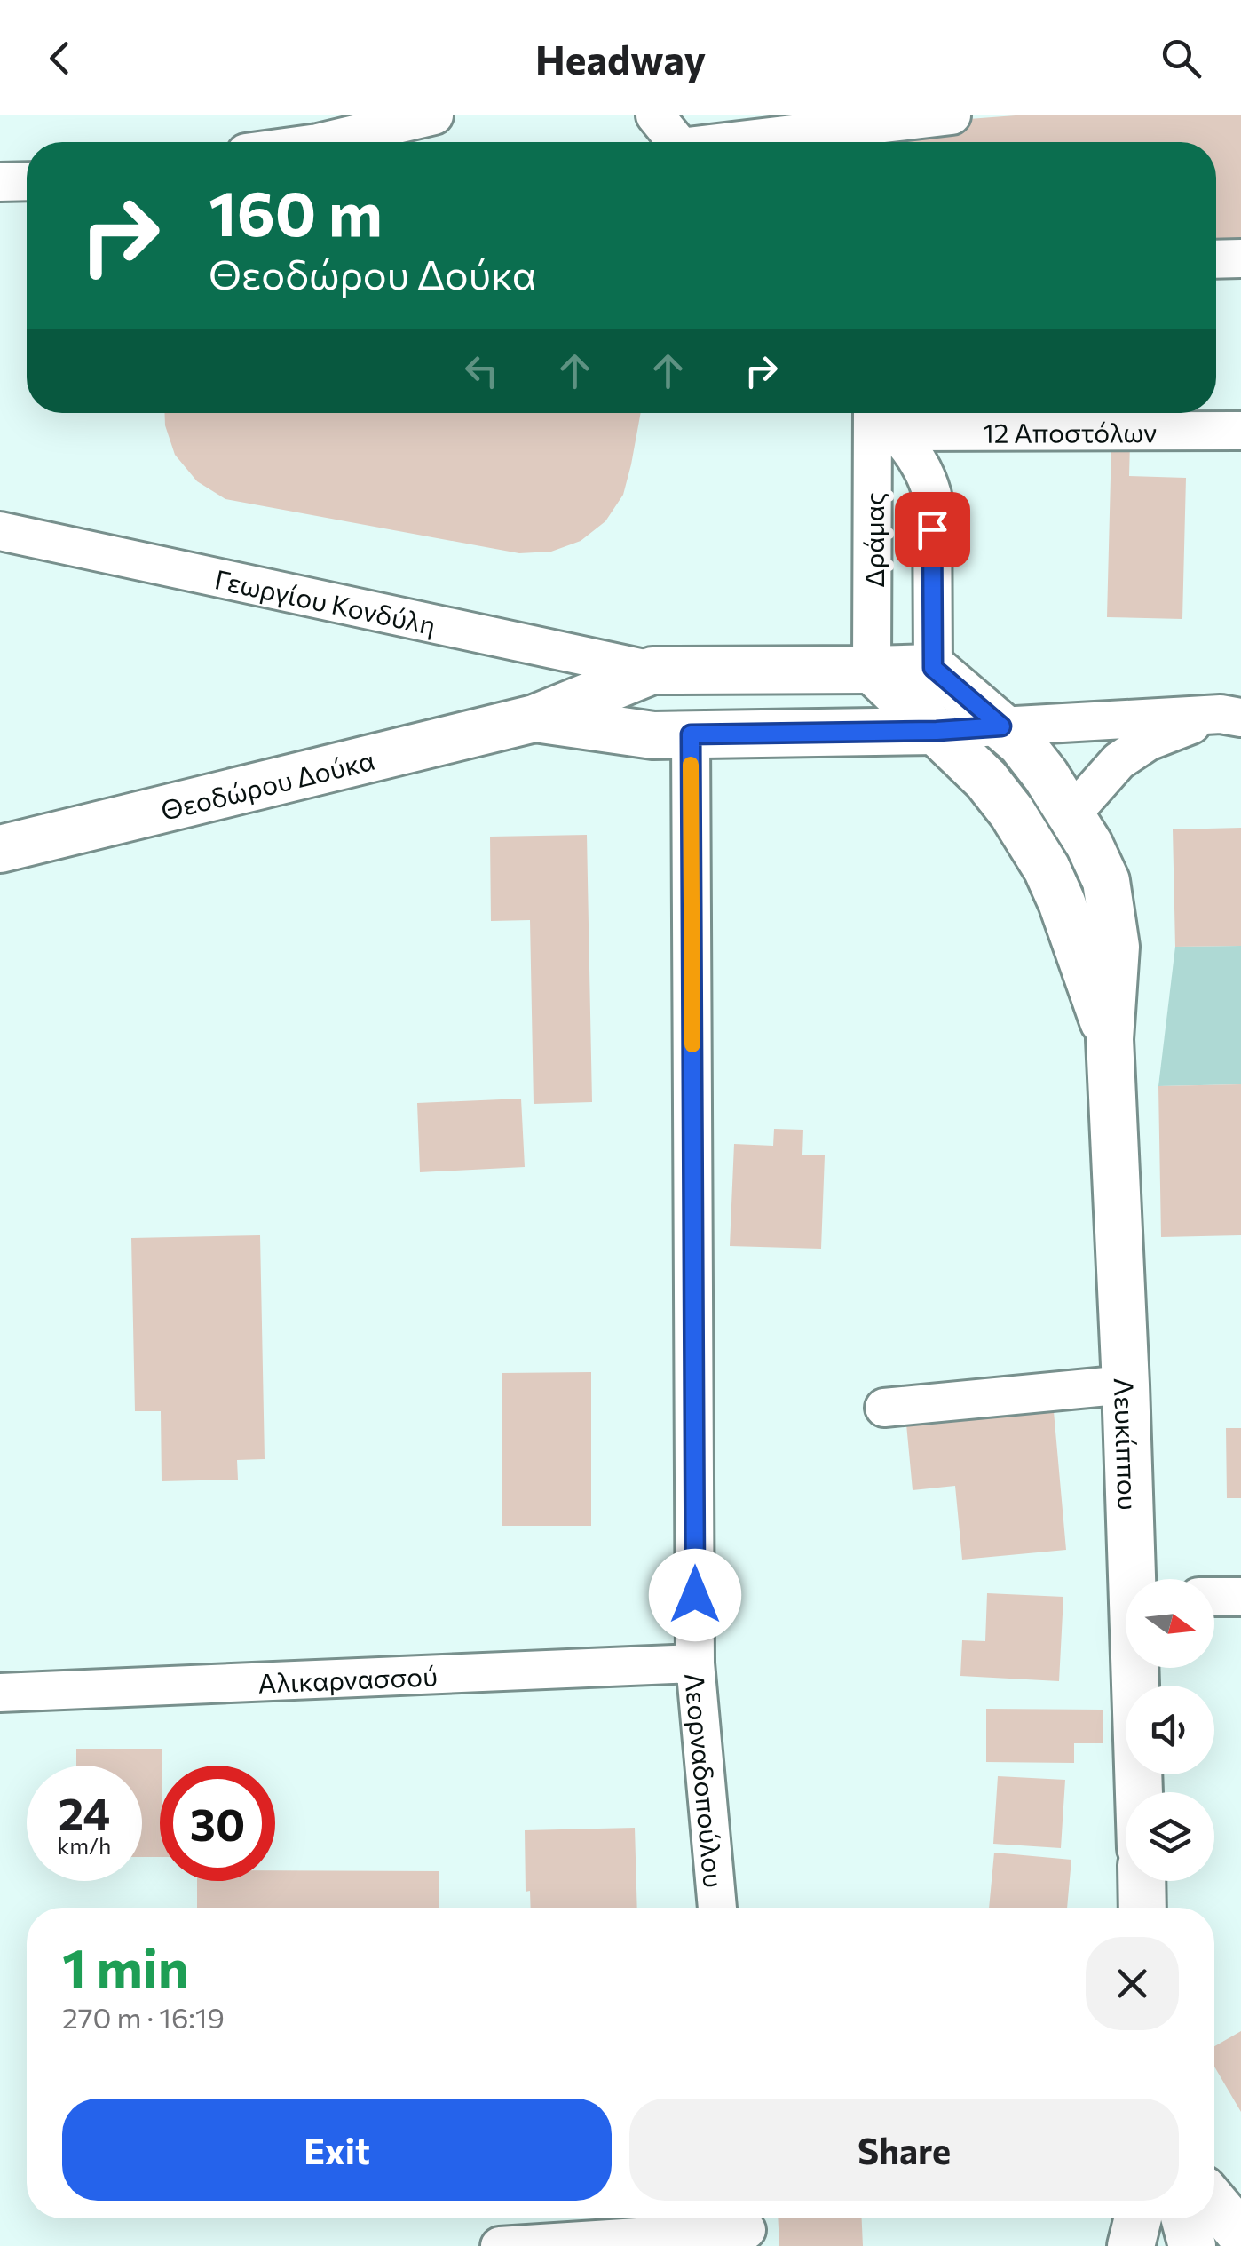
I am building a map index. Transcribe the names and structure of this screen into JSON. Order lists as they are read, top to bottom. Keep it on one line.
{"streets":{"main road":["Θεοδώρου Δούκα","Λευκίππου"],"street":["12 Αποστόλων","Δράμας","Γεωργίου Κονδύλη","Αλικαρνασσού","Λεορναδοπούλου"]},"crossings":[["12 Αποστόλων","Δράμας"],["Δράμας","Θεοδώρου Δούκα"],["Δράμας","Λευκίππου"],["Γεωργίου Κονδύλη","Θεοδώρου Δούκα"],["Θεοδώρου Δούκα","Λευκίππου"],["Θεοδώρου Δούκα","Λεορναδοπούλου"],["Αλικαρνασσού","Λεορναδοπούλου"]],"north":"right","page":{"header":"Headway","turn":["160 m","Θεοδώρου Δούκα"],"speed":"24 km/h","limit":"30","heading":["1 min","270 m · 16:19"],"buttons":["Exit","Share"]}}
